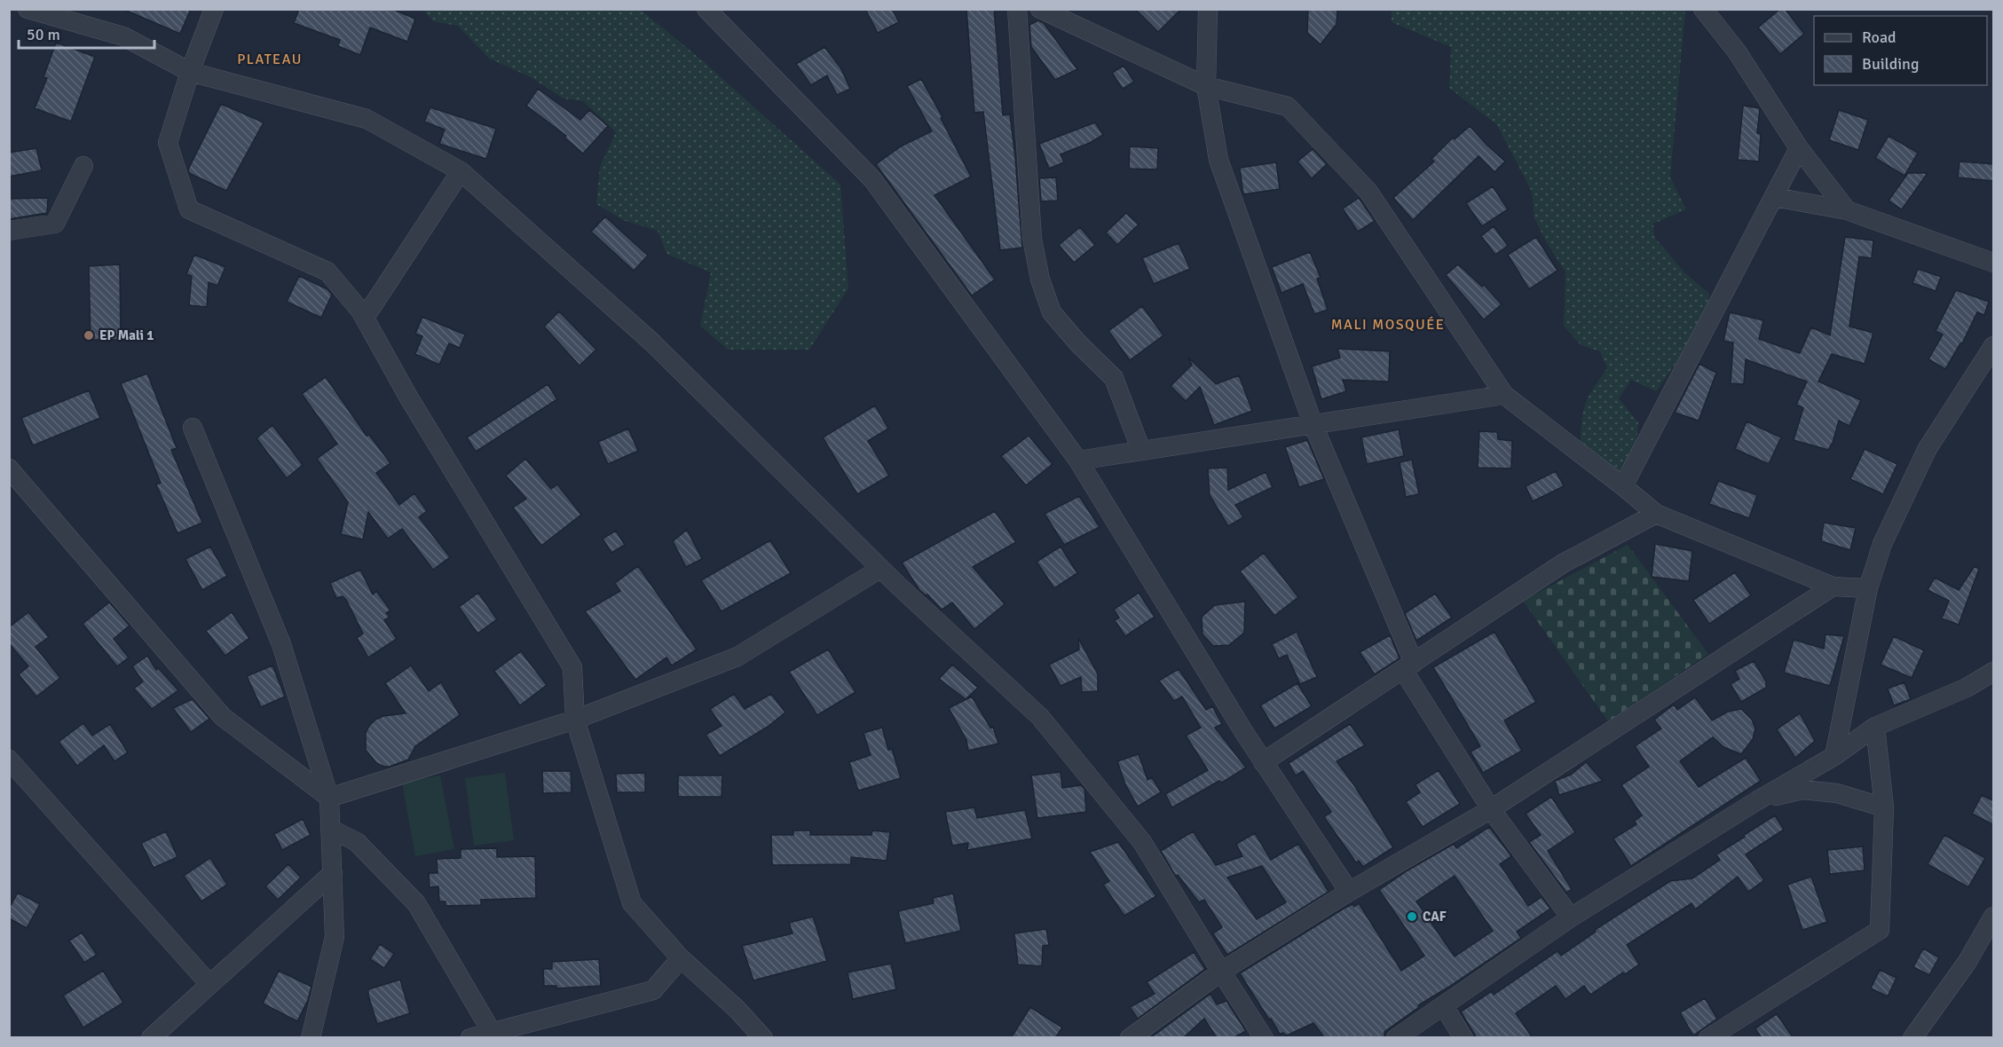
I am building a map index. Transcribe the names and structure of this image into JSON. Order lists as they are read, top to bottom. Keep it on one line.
{"districts":["PLATEAU","MALI MOSQUÉE"],"places":["EP Mali 1","CAF"],"legend":["Road","Building"],"scale_bar":"50 m"}
